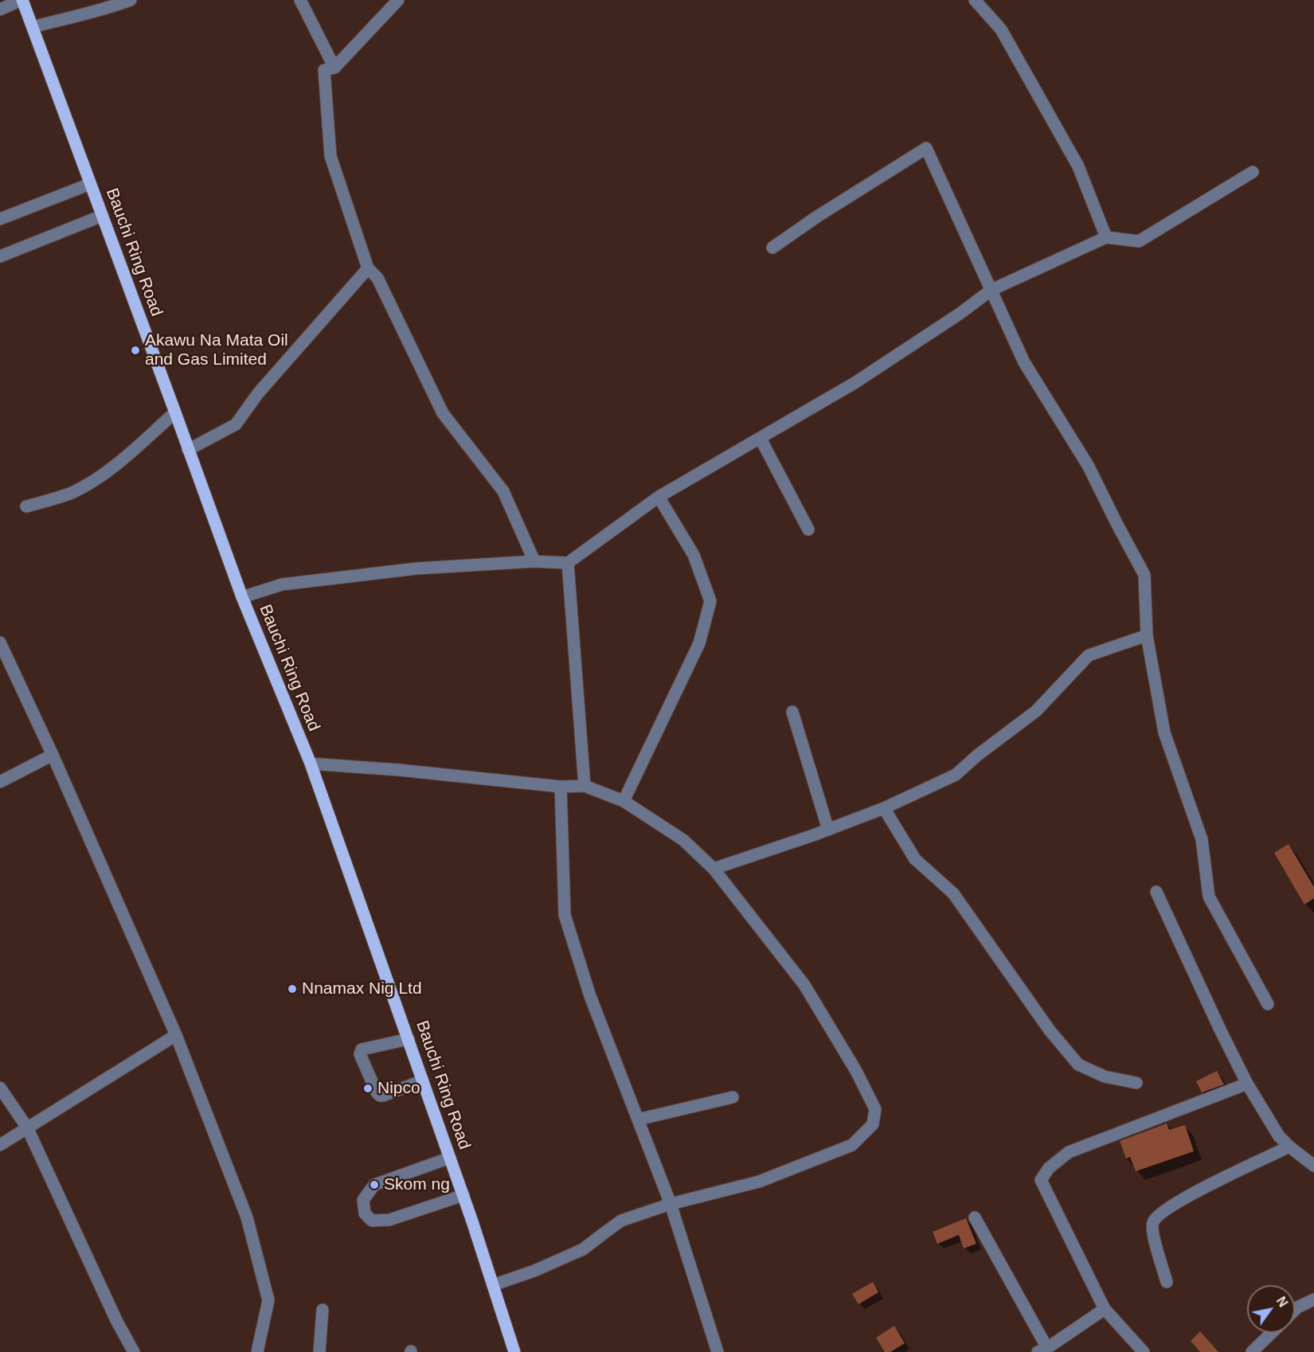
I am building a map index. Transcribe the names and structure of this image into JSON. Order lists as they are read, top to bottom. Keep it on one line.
{"streets":{"main road":["Bauchi Ring Road"]},"places":["Akawu Na Mata Oil and Gas Limited","Nnamax Nig Ltd","Nipco","Skom ng"],"north":"top right"}
